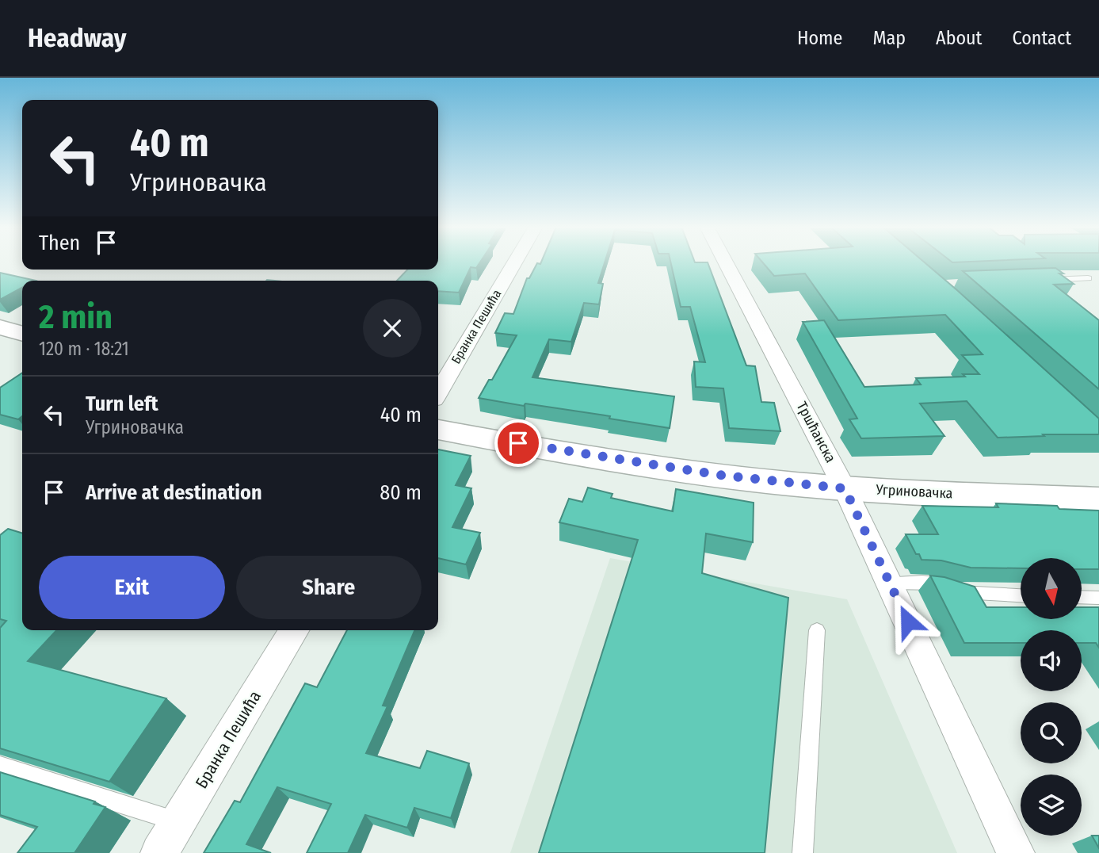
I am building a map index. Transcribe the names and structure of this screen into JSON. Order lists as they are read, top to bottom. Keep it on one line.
{"streets":{"main road":["Угриновачка"],"street":["Бранка Пешића","Тршћанска"]},"crossings":[["Тршћанска","Угриновачка"]],"north":"bottom","page":{"header":"Headway","nav":["Home","Map","About","Contact"],"turn":["40 m","Угриновачка"],"then":"Then","heading":["2 min","120 m · 18:21"],"list":[{"name":"Turn left","note":"Угриновачка","value":"40 m"},{"name":"Arrive at destination","value":"80 m"}],"buttons":["Exit","Share"]}}
